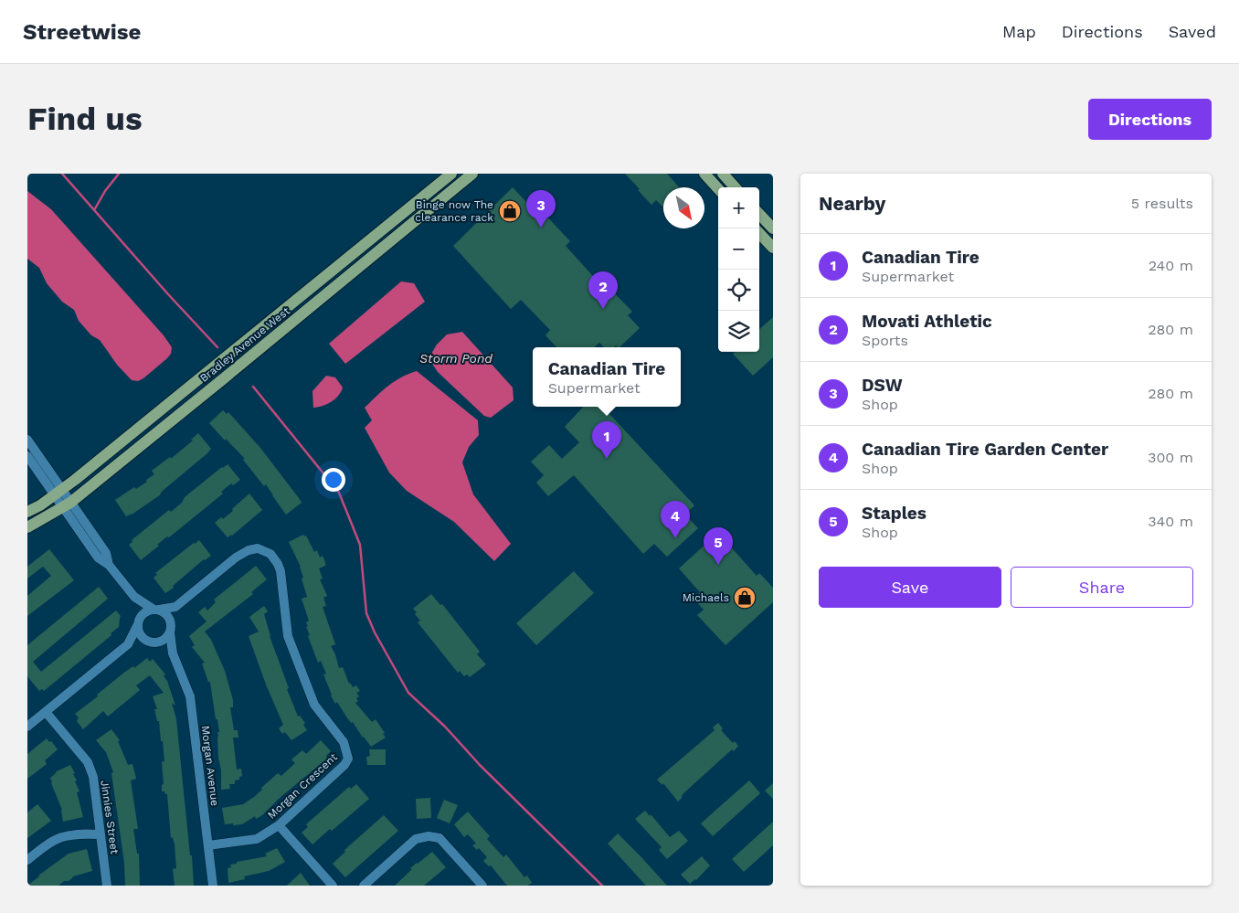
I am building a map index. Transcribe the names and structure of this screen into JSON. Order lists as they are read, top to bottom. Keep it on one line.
{"streets":{"main road":["Bradley Avenue West"],"street":["Morgan Avenue","Morgan Crescent","Jinnies Street"]},"crossings":[["Morgan Avenue","Morgan Crescent"]],"water":["Storm Pond"],"places":{"shop":["Binge now The clearance rack","Michaels"]},"north":"bottom right","page":{"header":"Streetwise","nav":["Map","Directions","Saved"],"buttons":["Directions",["Save","Share"]],"title":"Find us","heading":["Nearby","5 results"],"map_buttons":["+","−"],"pins":["3","2","1","4","5"],"list":[{"mark":"1","name":"Canadian Tire","note":"Supermarket","value":"240 m"},{"mark":"2","name":"Movati Athletic","note":"Sports","value":"280 m"},{"mark":"3","name":"DSW","note":"Shop","value":"280 m"},{"mark":"4","name":"Canadian Tire Garden Center","note":"Shop","value":"300 m"},{"mark":"5","name":"Staples","note":"Shop","value":"340 m"}],"popup":["Canadian Tire","Supermarket"]}}
